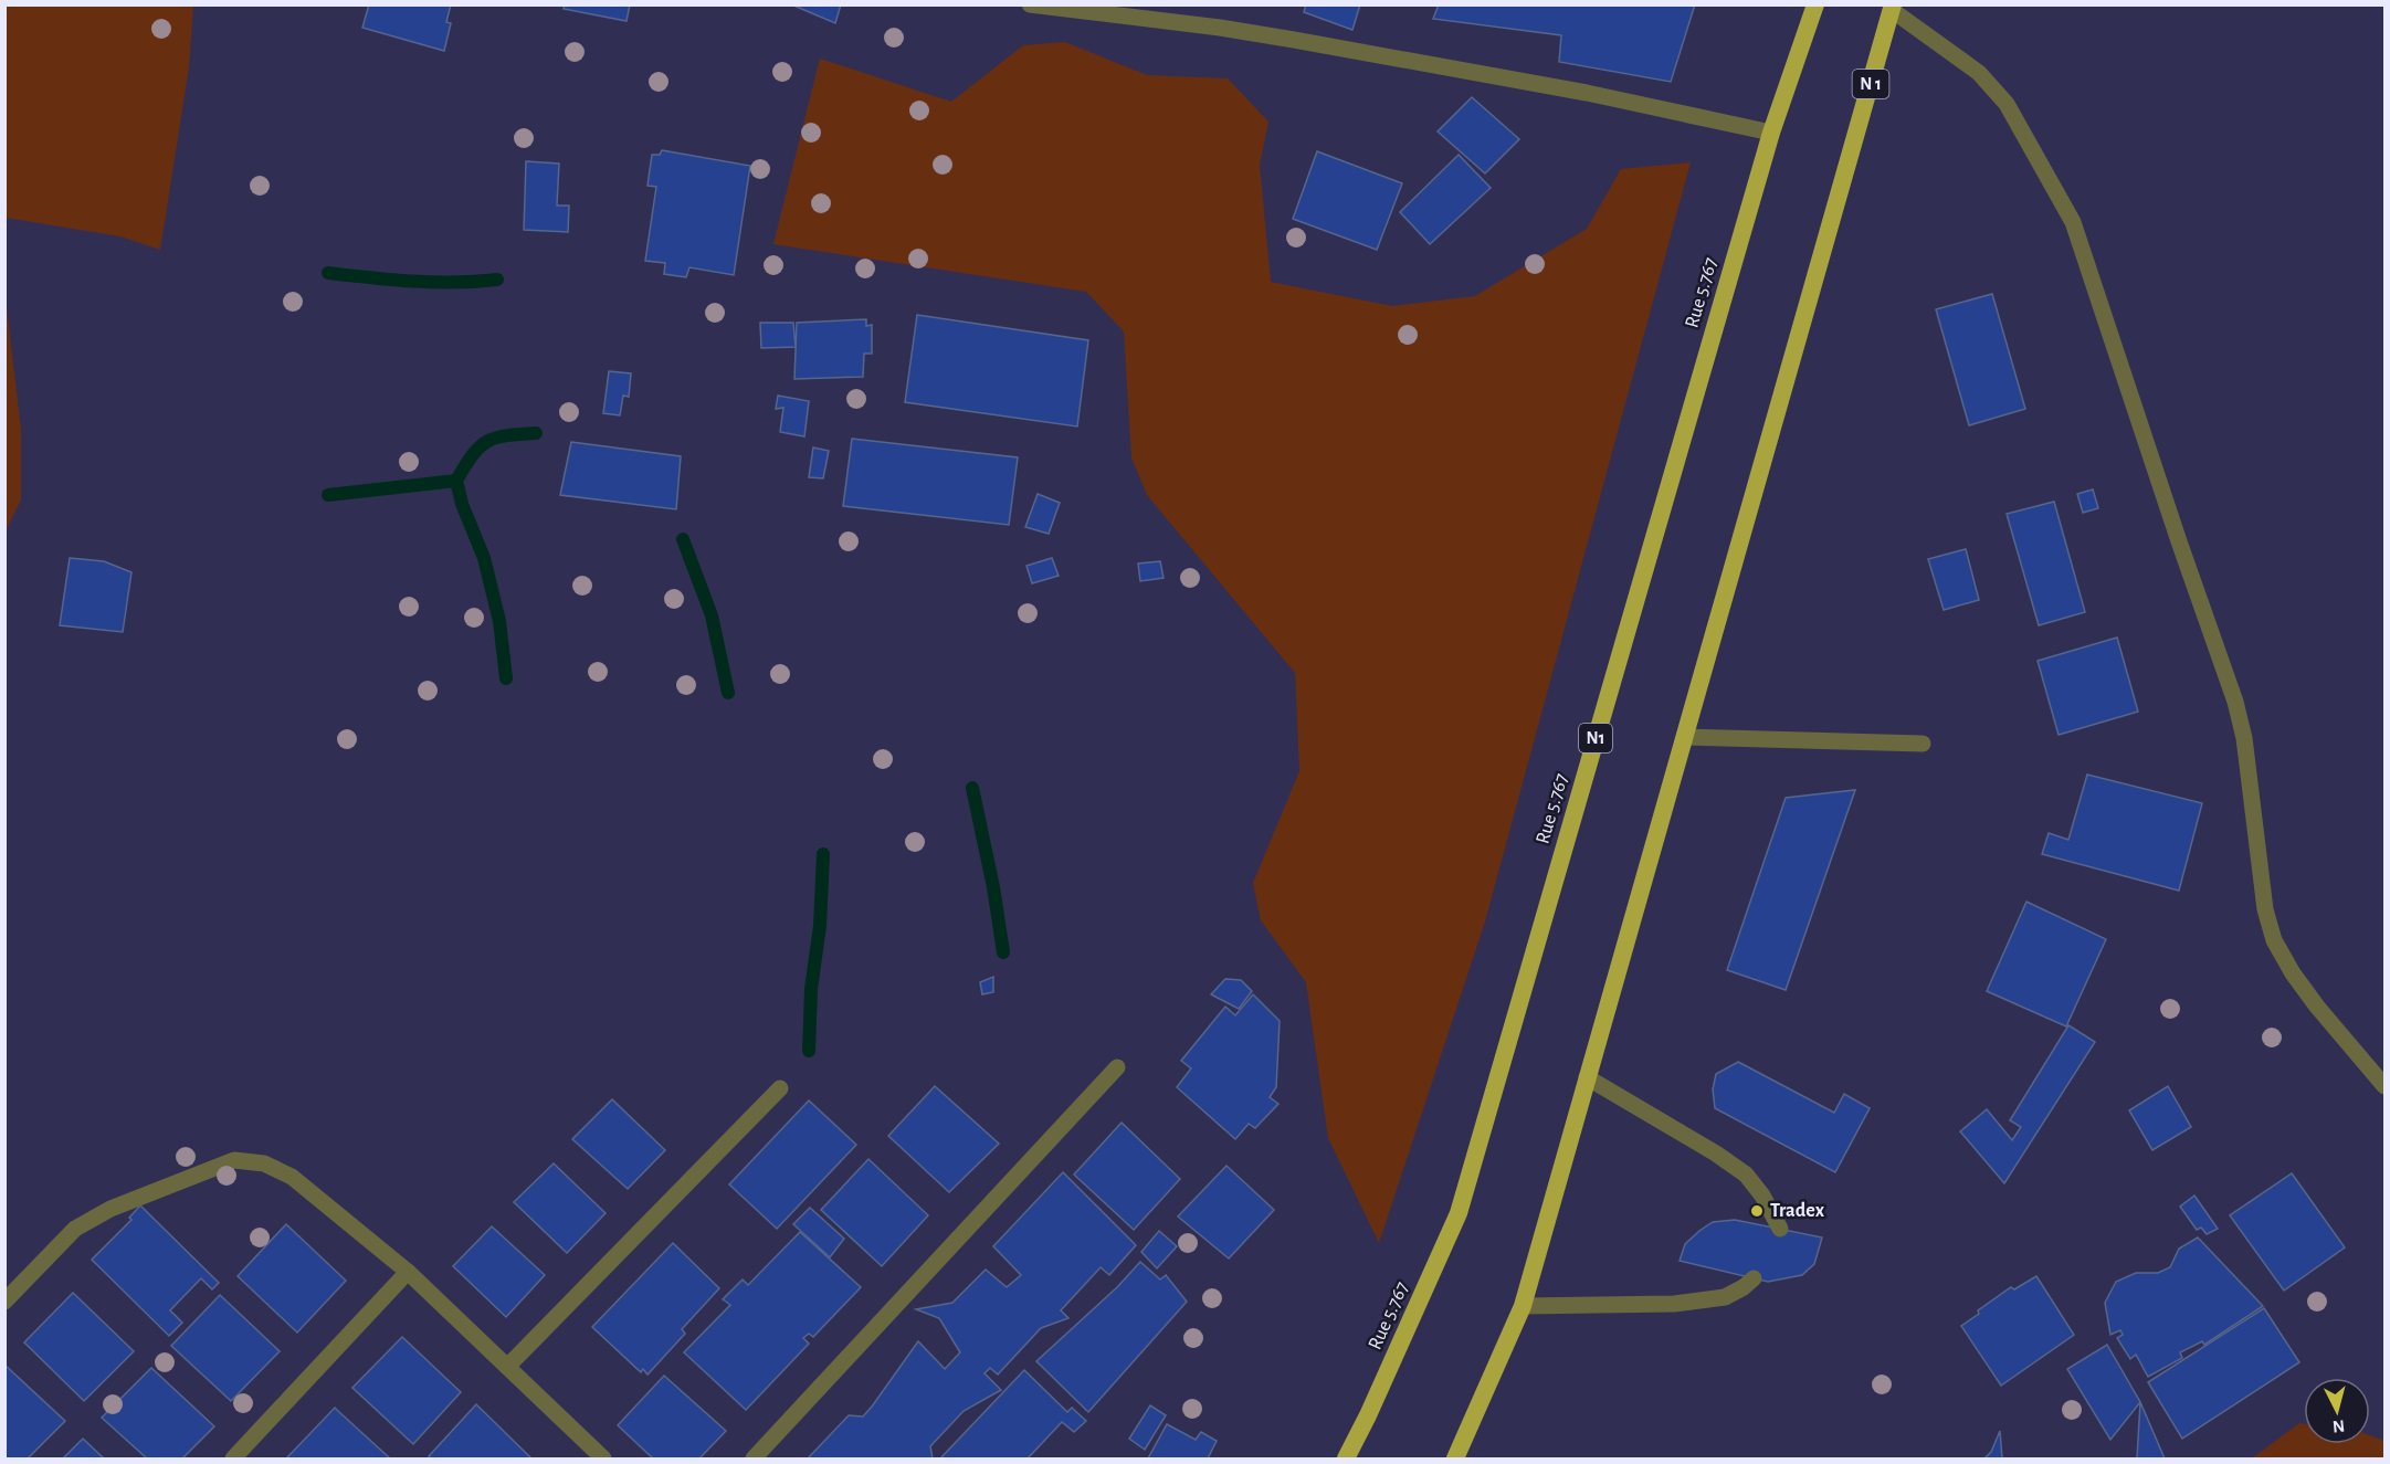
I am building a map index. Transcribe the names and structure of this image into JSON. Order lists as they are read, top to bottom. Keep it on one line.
{"streets":{"highway":["N 1","Rue 5.767","N1"]},"places":["Tradex"],"north":"bottom"}
